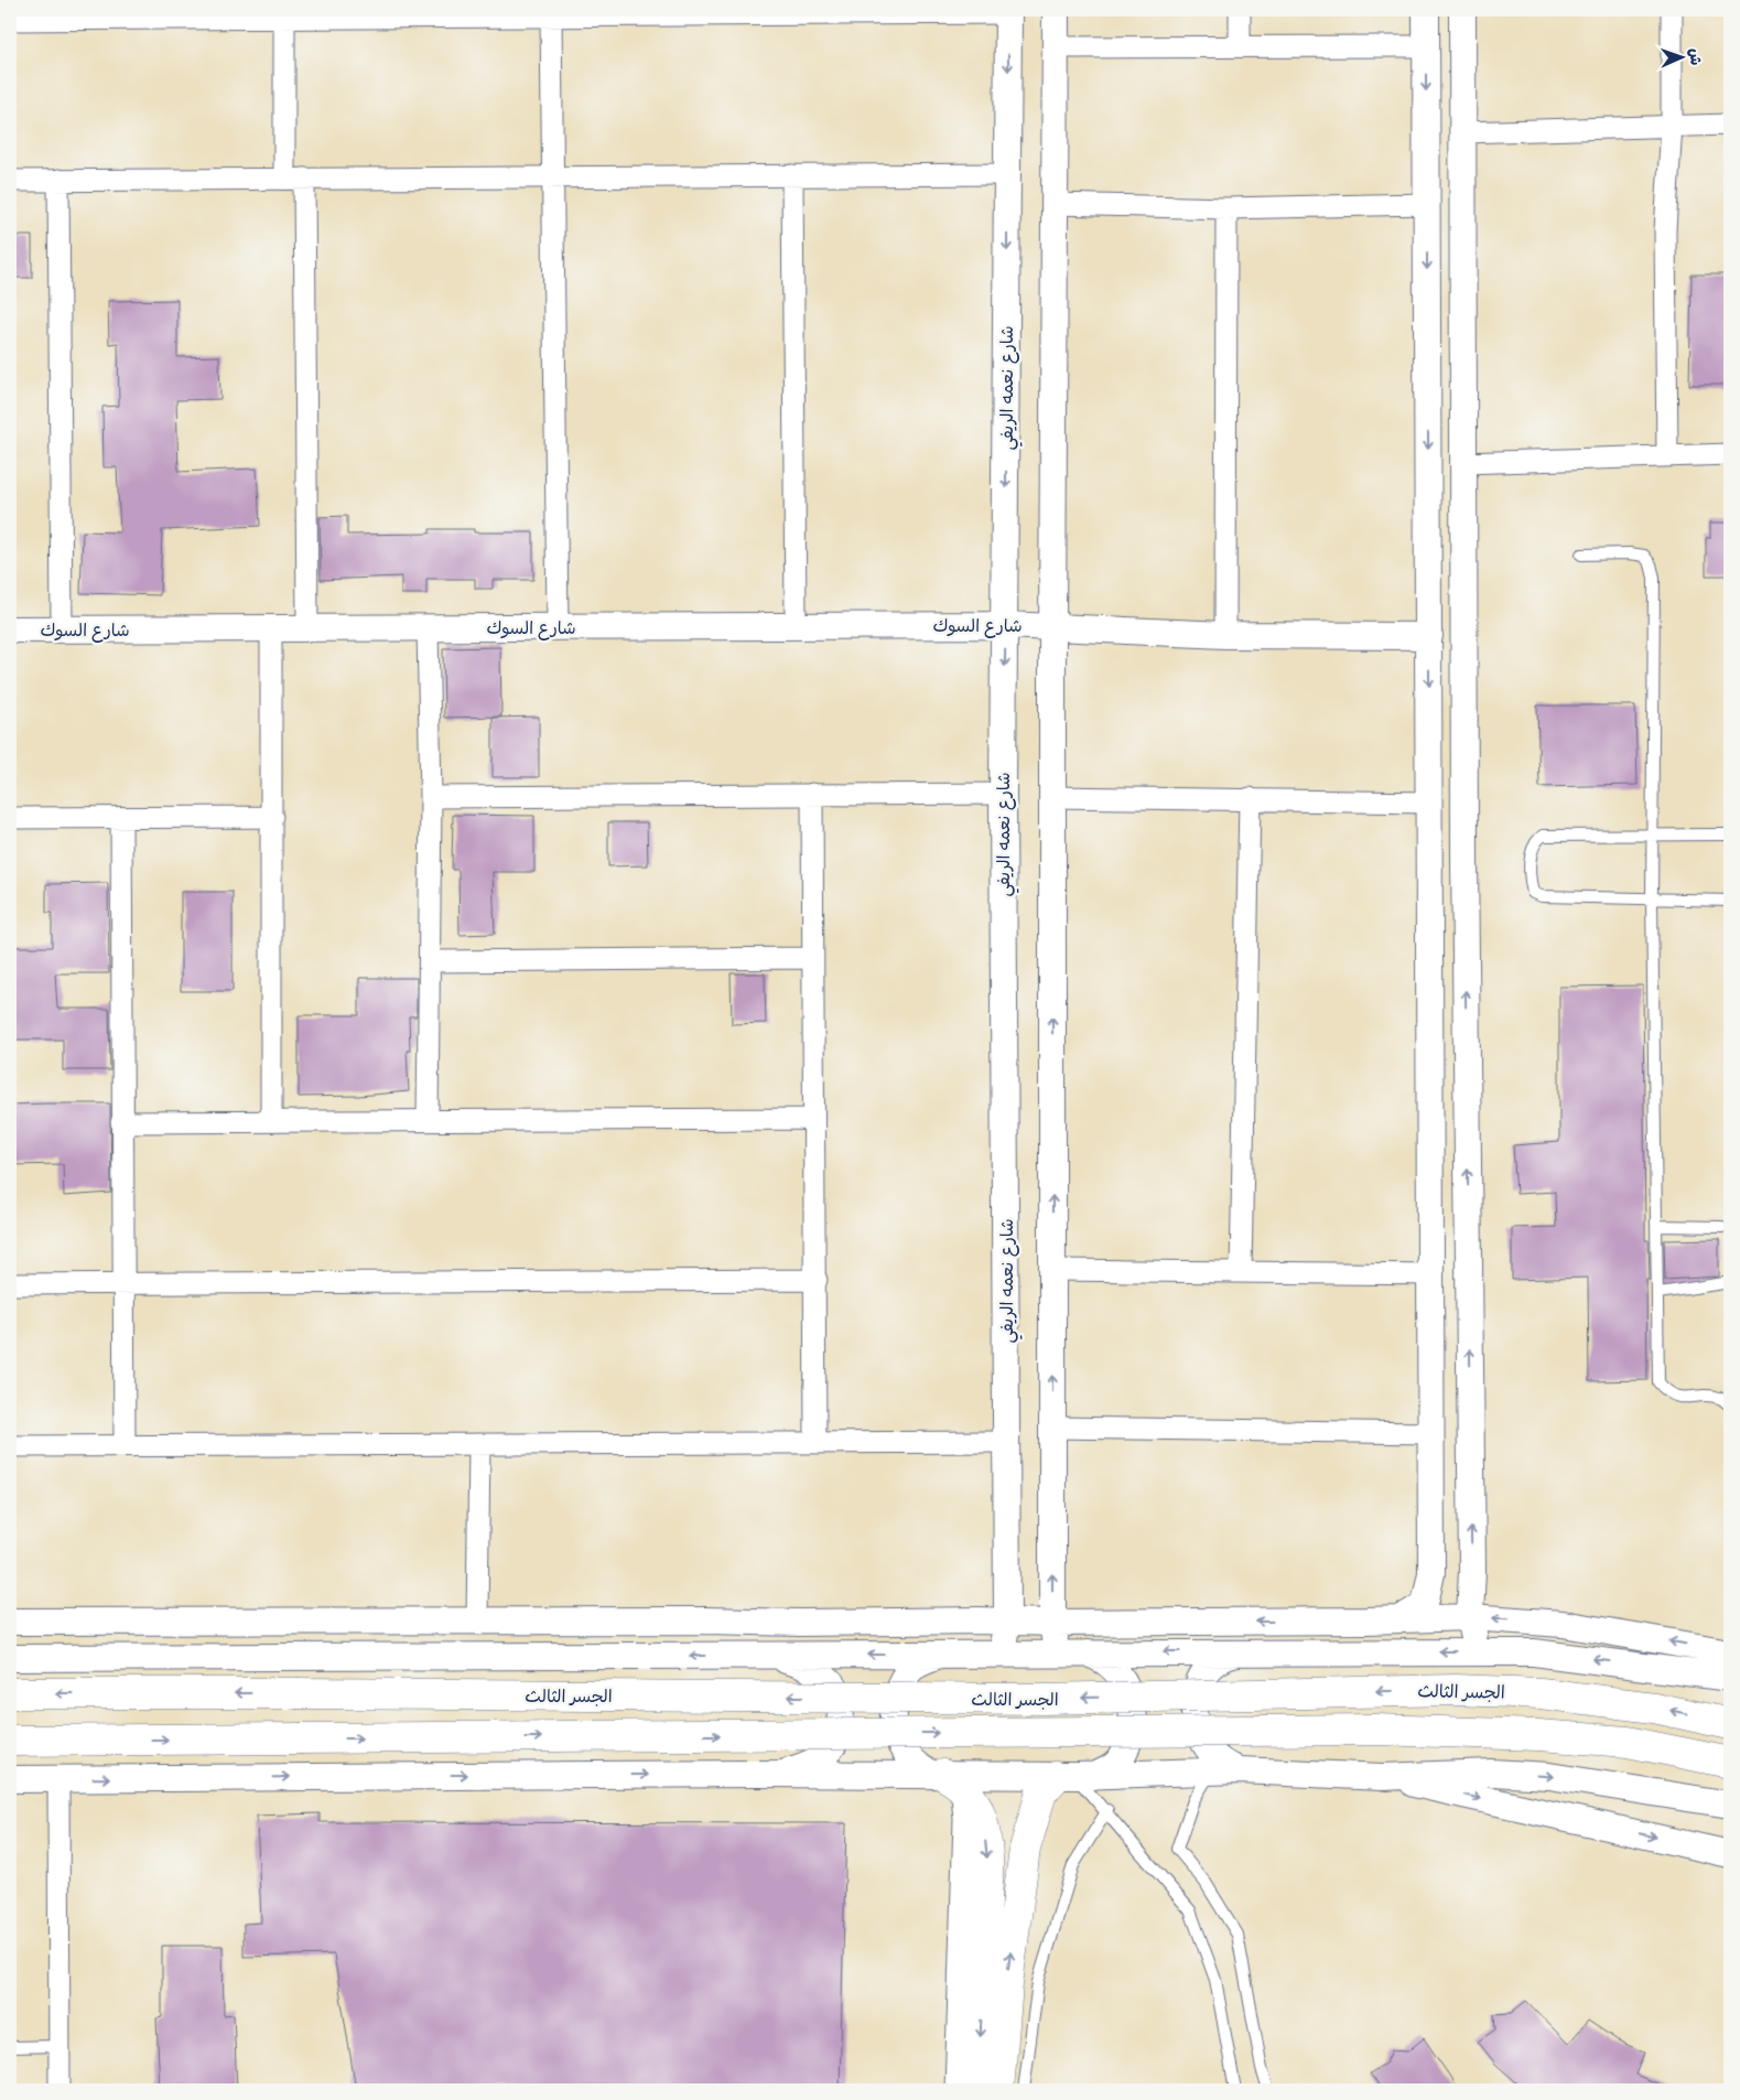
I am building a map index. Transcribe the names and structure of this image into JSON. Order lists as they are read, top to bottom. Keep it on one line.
{"streets":{"main road":["الجسر الثالث"],"street":["شارع نعمه الريفي","شارع السوك"]},"crossings":[["شارع نعمه الريفي","شارع السوك"]],"north":"right"}
